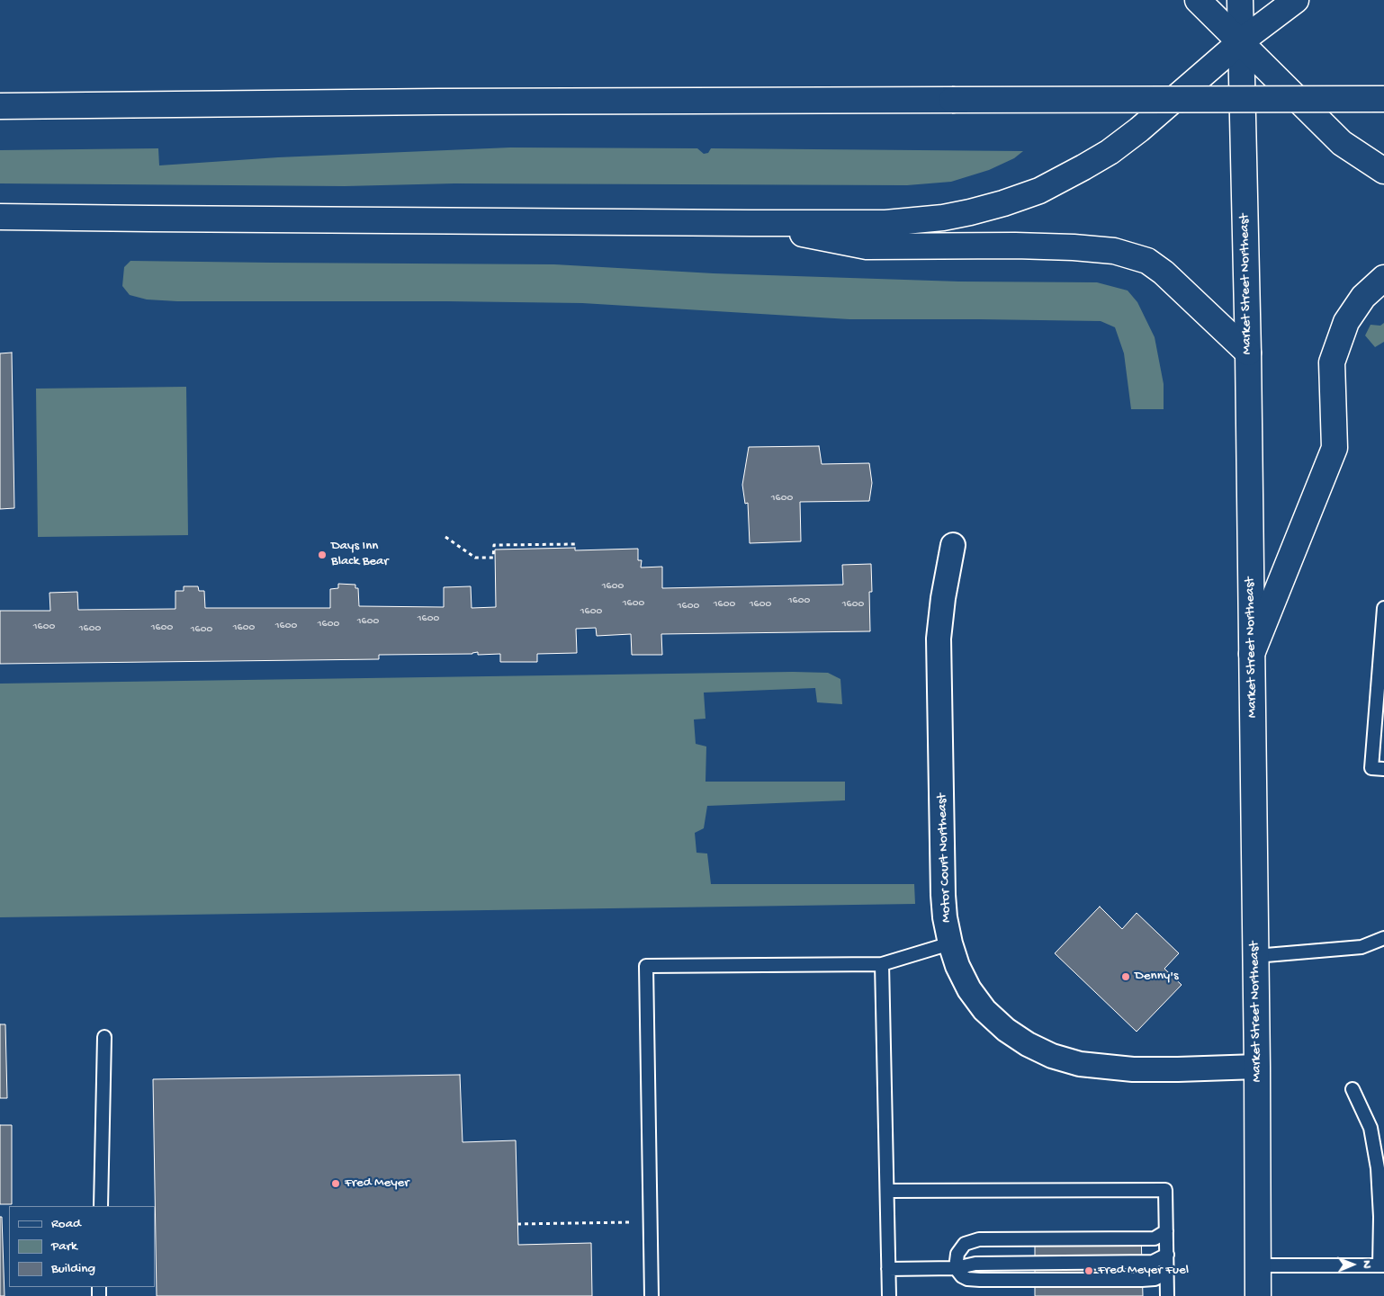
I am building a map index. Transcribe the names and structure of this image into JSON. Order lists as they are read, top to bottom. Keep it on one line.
{"streets":{"main road":["Market Street Northeast"],"street":["Motor Court Northeast"]},"crossings":[["Market Street Northeast","Motor Court Northeast"]],"places":["Days Inn Black Bear","Denny's","Fred Meyer","Fred Meyer Fuel"],"house_numbers":["1600","1600","1600","1600","1600","1600","1600","1600","1600","1600","1600","1600","1600","1600","1600","1600","1600","1600"],"legend":["Road","Park","Building"],"north":"right"}
